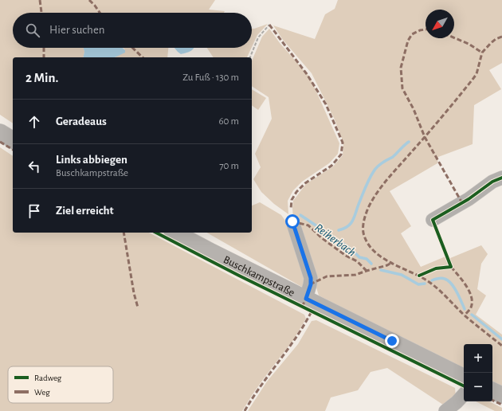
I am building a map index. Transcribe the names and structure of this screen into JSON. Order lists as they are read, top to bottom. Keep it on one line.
{"streets":{"main road":["Buschkampstraße"]},"water":["Reiherbach"],"legend":["Radweg","Weg"],"north":"bottom left","page":{"search":"Hier suchen","heading":["2 Min.","Zu Fuß · 130 m"],"list":[["Geradeaus","60 m"],["Links abbiegen","Buschkampstraße","70 m"],"Ziel erreicht"],"map_buttons":["+","−"]}}
